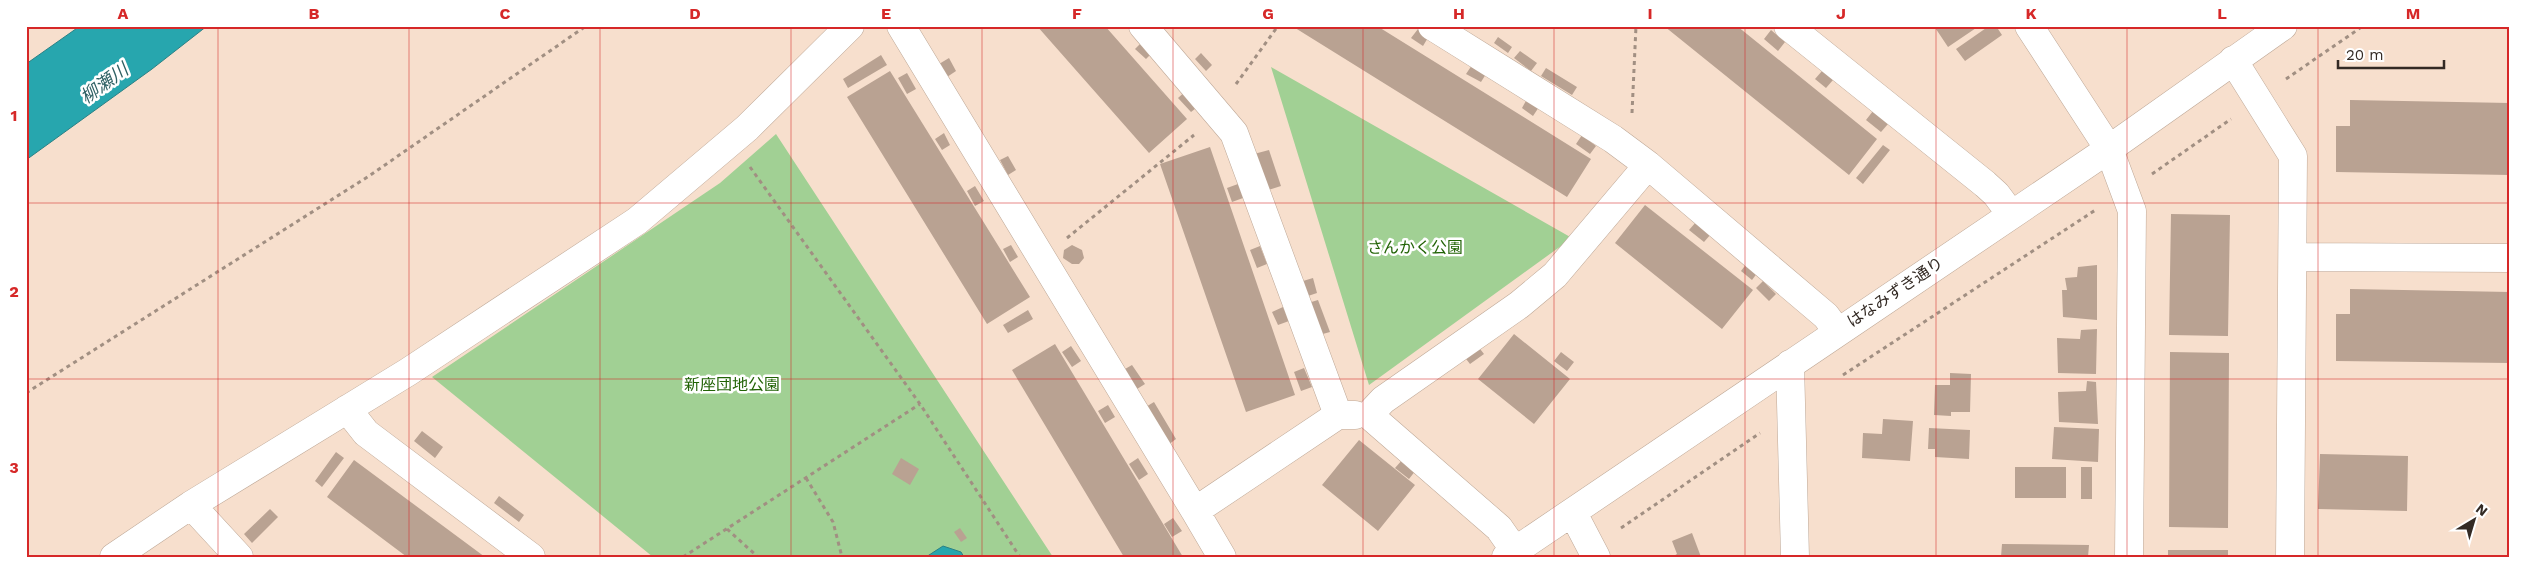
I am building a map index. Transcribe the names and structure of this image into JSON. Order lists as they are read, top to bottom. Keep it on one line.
{"streets":{"street":["はなみずき通り"]},"water":["柳瀬川"],"parks":["さんかく公園","新座団地公園"],"scale_bar":"20 m","north":"top right","grid":{"columns":["A","B","C","D","E","F","G","H","I","J","K","L","M"],"rows":["1","2","3"]}}
